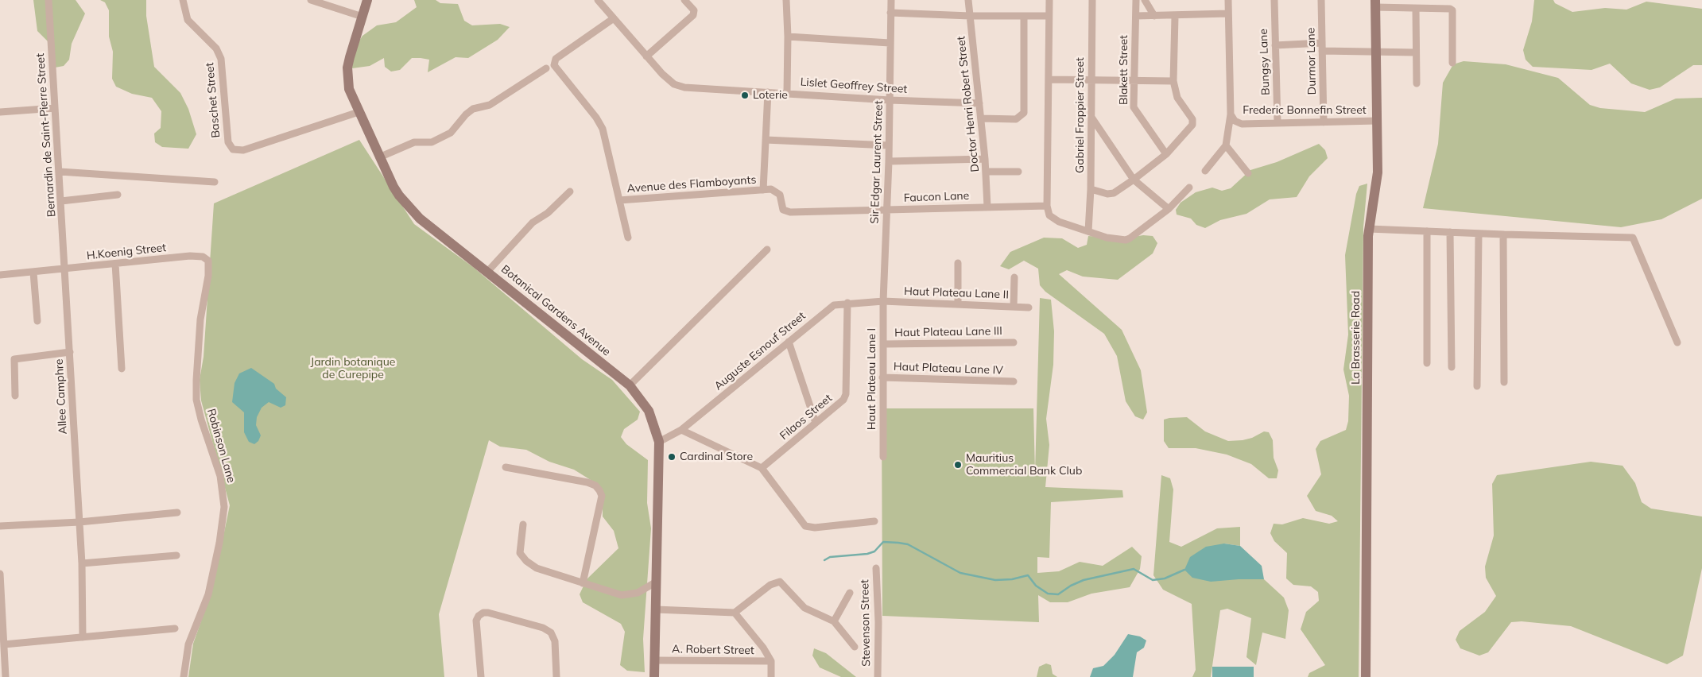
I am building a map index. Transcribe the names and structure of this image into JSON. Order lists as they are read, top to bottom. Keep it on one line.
{"streets":{"street":["Durmor Lane","Bungsy Lane","Blakett Street","Lislet Geoffrey Street","Baschet Street","Doctor Henri Robert Street","Frederic Bonnefin Street","Gabriel Froppier Street","Bernardin de Saint-Pierre Street","Sir Edgar Laurent Street","Avenue des Flamboyants","Faucon Lane","H.Koenig Street","Haut Plateau Lane II","Botanical Gardens Avenue","Haut Plateau Lane III","La Brasserie Road","Auguste Esnouf Street","Haut Plateau Lane IV","Haut Plateau Lane I","Allee Camphre","Filaos Street","Robinson Lane","Stevenson Street","A. Robert Street"]},"crossings":[["Durmor Lane","Frederic Bonnefin Street"],["Bungsy Lane","Frederic Bonnefin Street"],["Lislet Geoffrey Street","Doctor Henri Robert Street"],["Lislet Geoffrey Street","Sir Edgar Laurent Street"],["Lislet Geoffrey Street","Avenue des Flamboyants"],["Baschet Street","Botanical Gardens Avenue"],["Doctor Henri Robert Street","Faucon Lane"],["Frederic Bonnefin Street","La Brasserie Road"],["Bernardin de Saint-Pierre Street","H.Koenig Street"],["Bernardin de Saint-Pierre Street","Allee Camphre"],["Sir Edgar Laurent Street","Avenue des Flamboyants"],["Sir Edgar Laurent Street","Faucon Lane"],["Sir Edgar Laurent Street","Haut Plateau Lane II"],["Sir Edgar Laurent Street","Auguste Esnouf Street"],["Sir Edgar Laurent Street","Haut Plateau Lane I"],["Avenue des Flamboyants","Faucon Lane"],["H.Koenig Street","Allee Camphre"],["H.Koenig Street","Robinson Lane"],["Haut Plateau Lane II","Auguste Esnouf Street"],["Haut Plateau Lane II","Haut Plateau Lane I"],["Botanical Gardens Avenue","Auguste Esnouf Street"],["Botanical Gardens Avenue","A. Robert Street"],["Haut Plateau Lane III","Haut Plateau Lane I"],["Auguste Esnouf Street","Haut Plateau Lane I"],["Auguste Esnouf Street","Filaos Street"],["Haut Plateau Lane IV","Haut Plateau Lane I"]],"parks":["Jardin botanique de Curepipe"],"places":["Loterie","Cardinal Store","Mauritius Commercial Bank Club"]}
